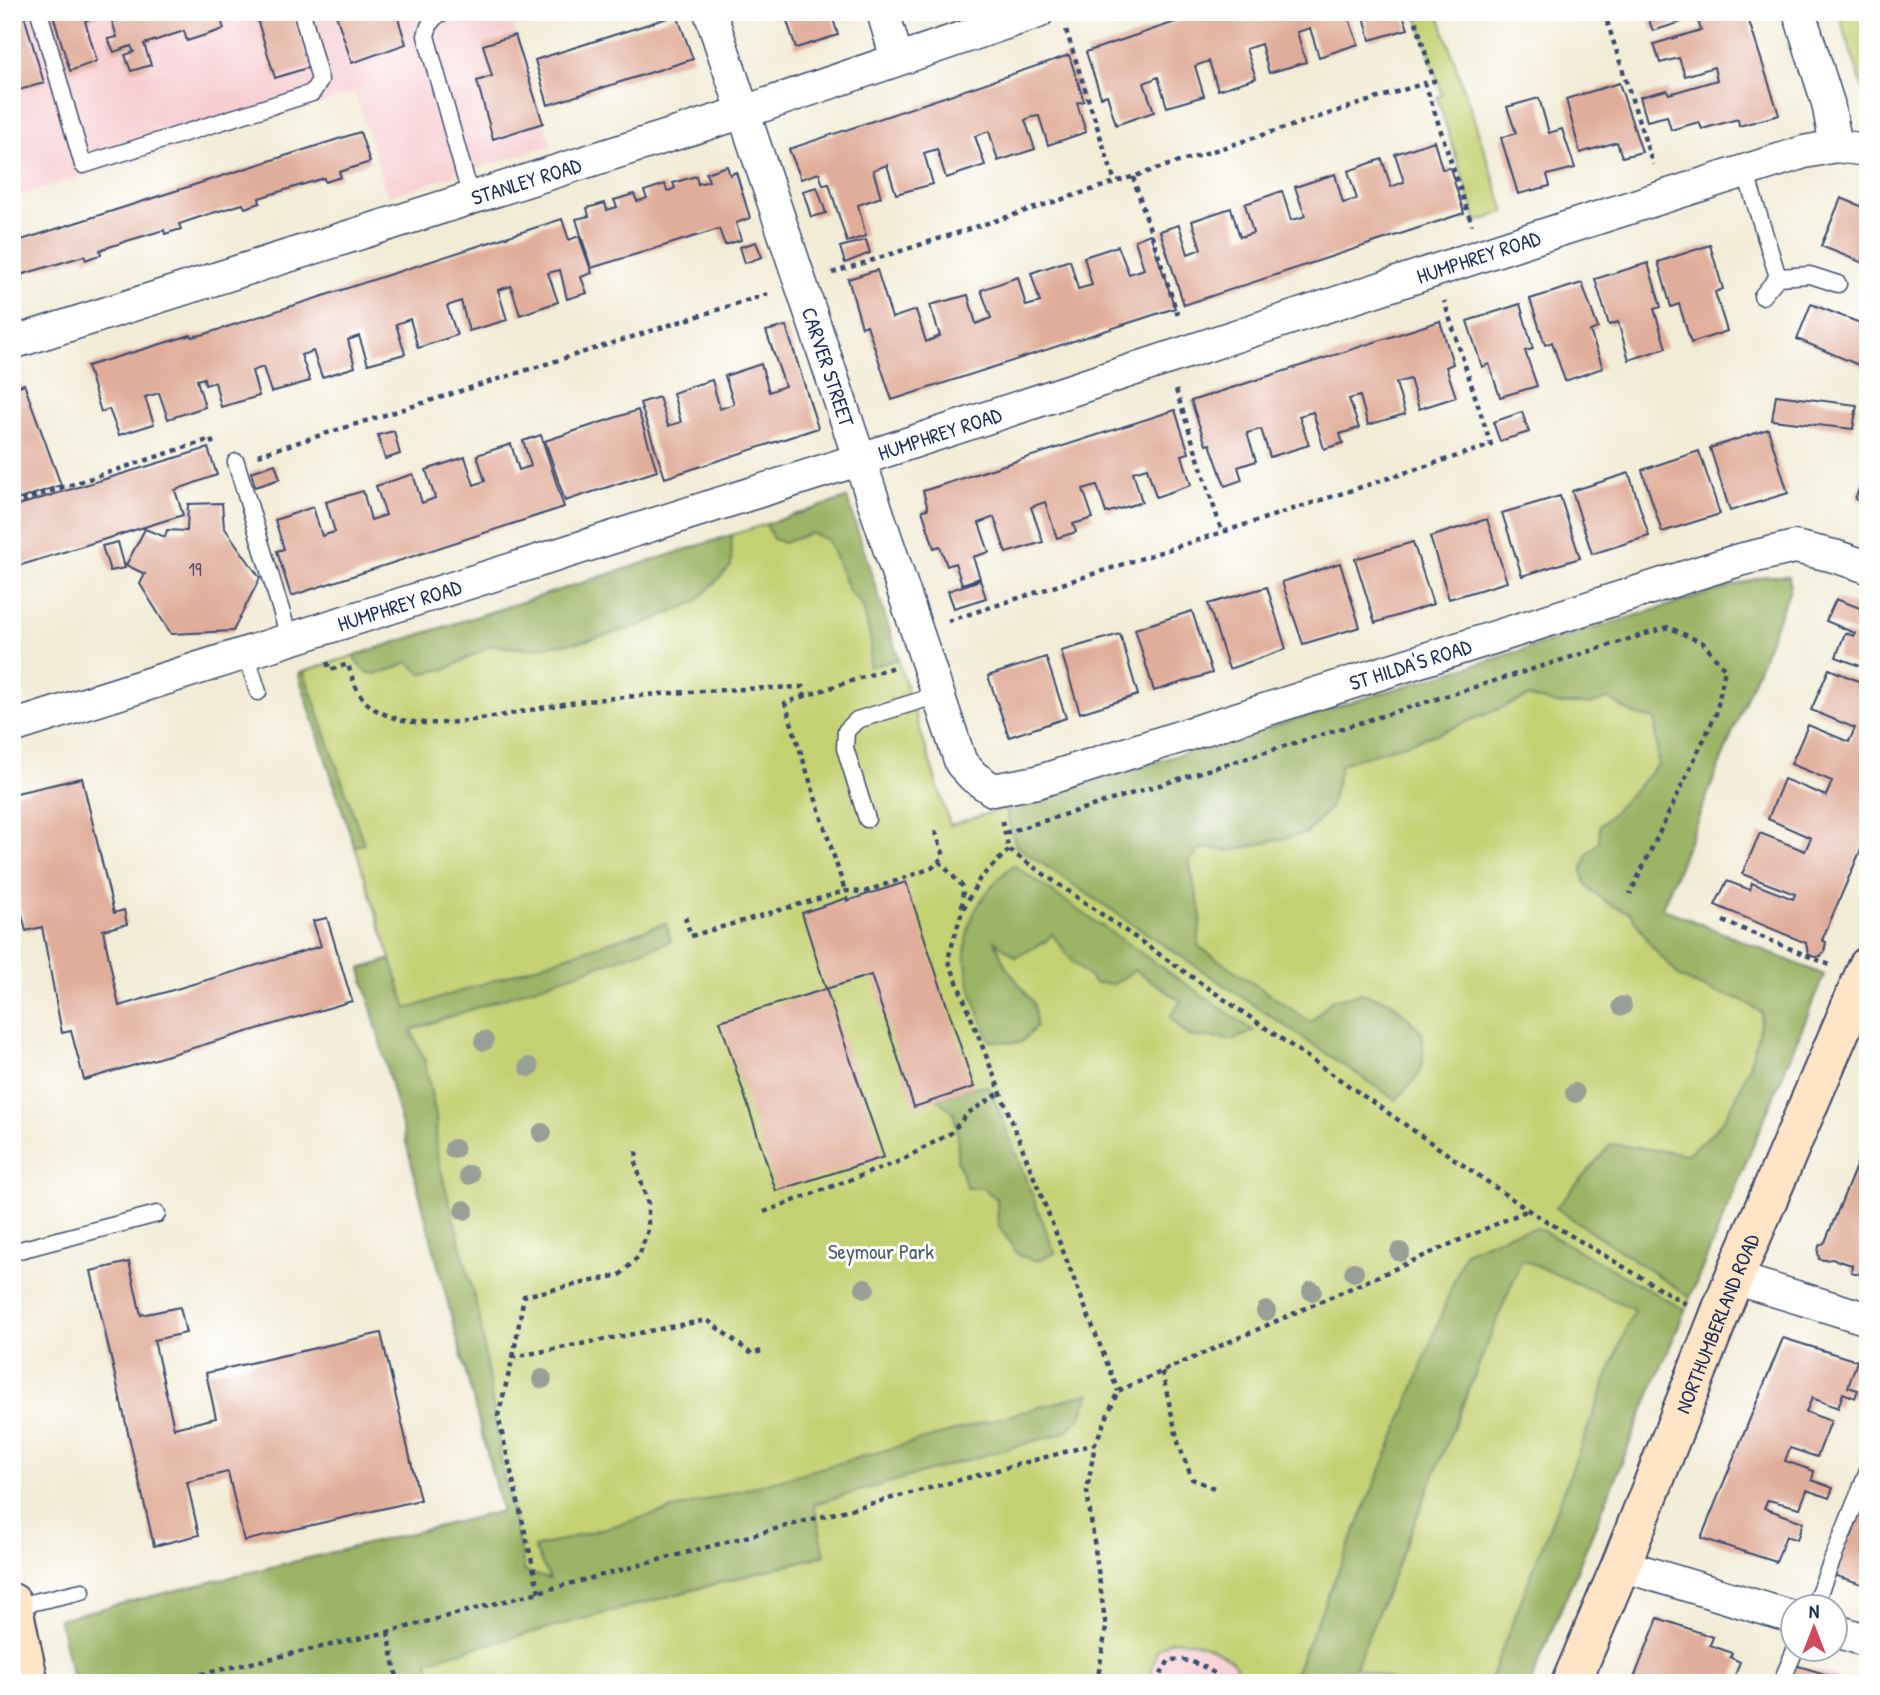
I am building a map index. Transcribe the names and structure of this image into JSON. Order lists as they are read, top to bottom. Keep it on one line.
{"streets":{"main road":["NORTHUMBERLAND ROAD"],"street":["STANLEY ROAD","HUMPHREY ROAD","CARVER STREET","ST HILDA'S ROAD"]},"crossings":[["STANLEY ROAD","CARVER STREET"],["HUMPHREY ROAD","CARVER STREET"],["CARVER STREET","ST HILDA'S ROAD"]],"parks":["Seymour Park"],"house_numbers":["19"],"north":"top"}
